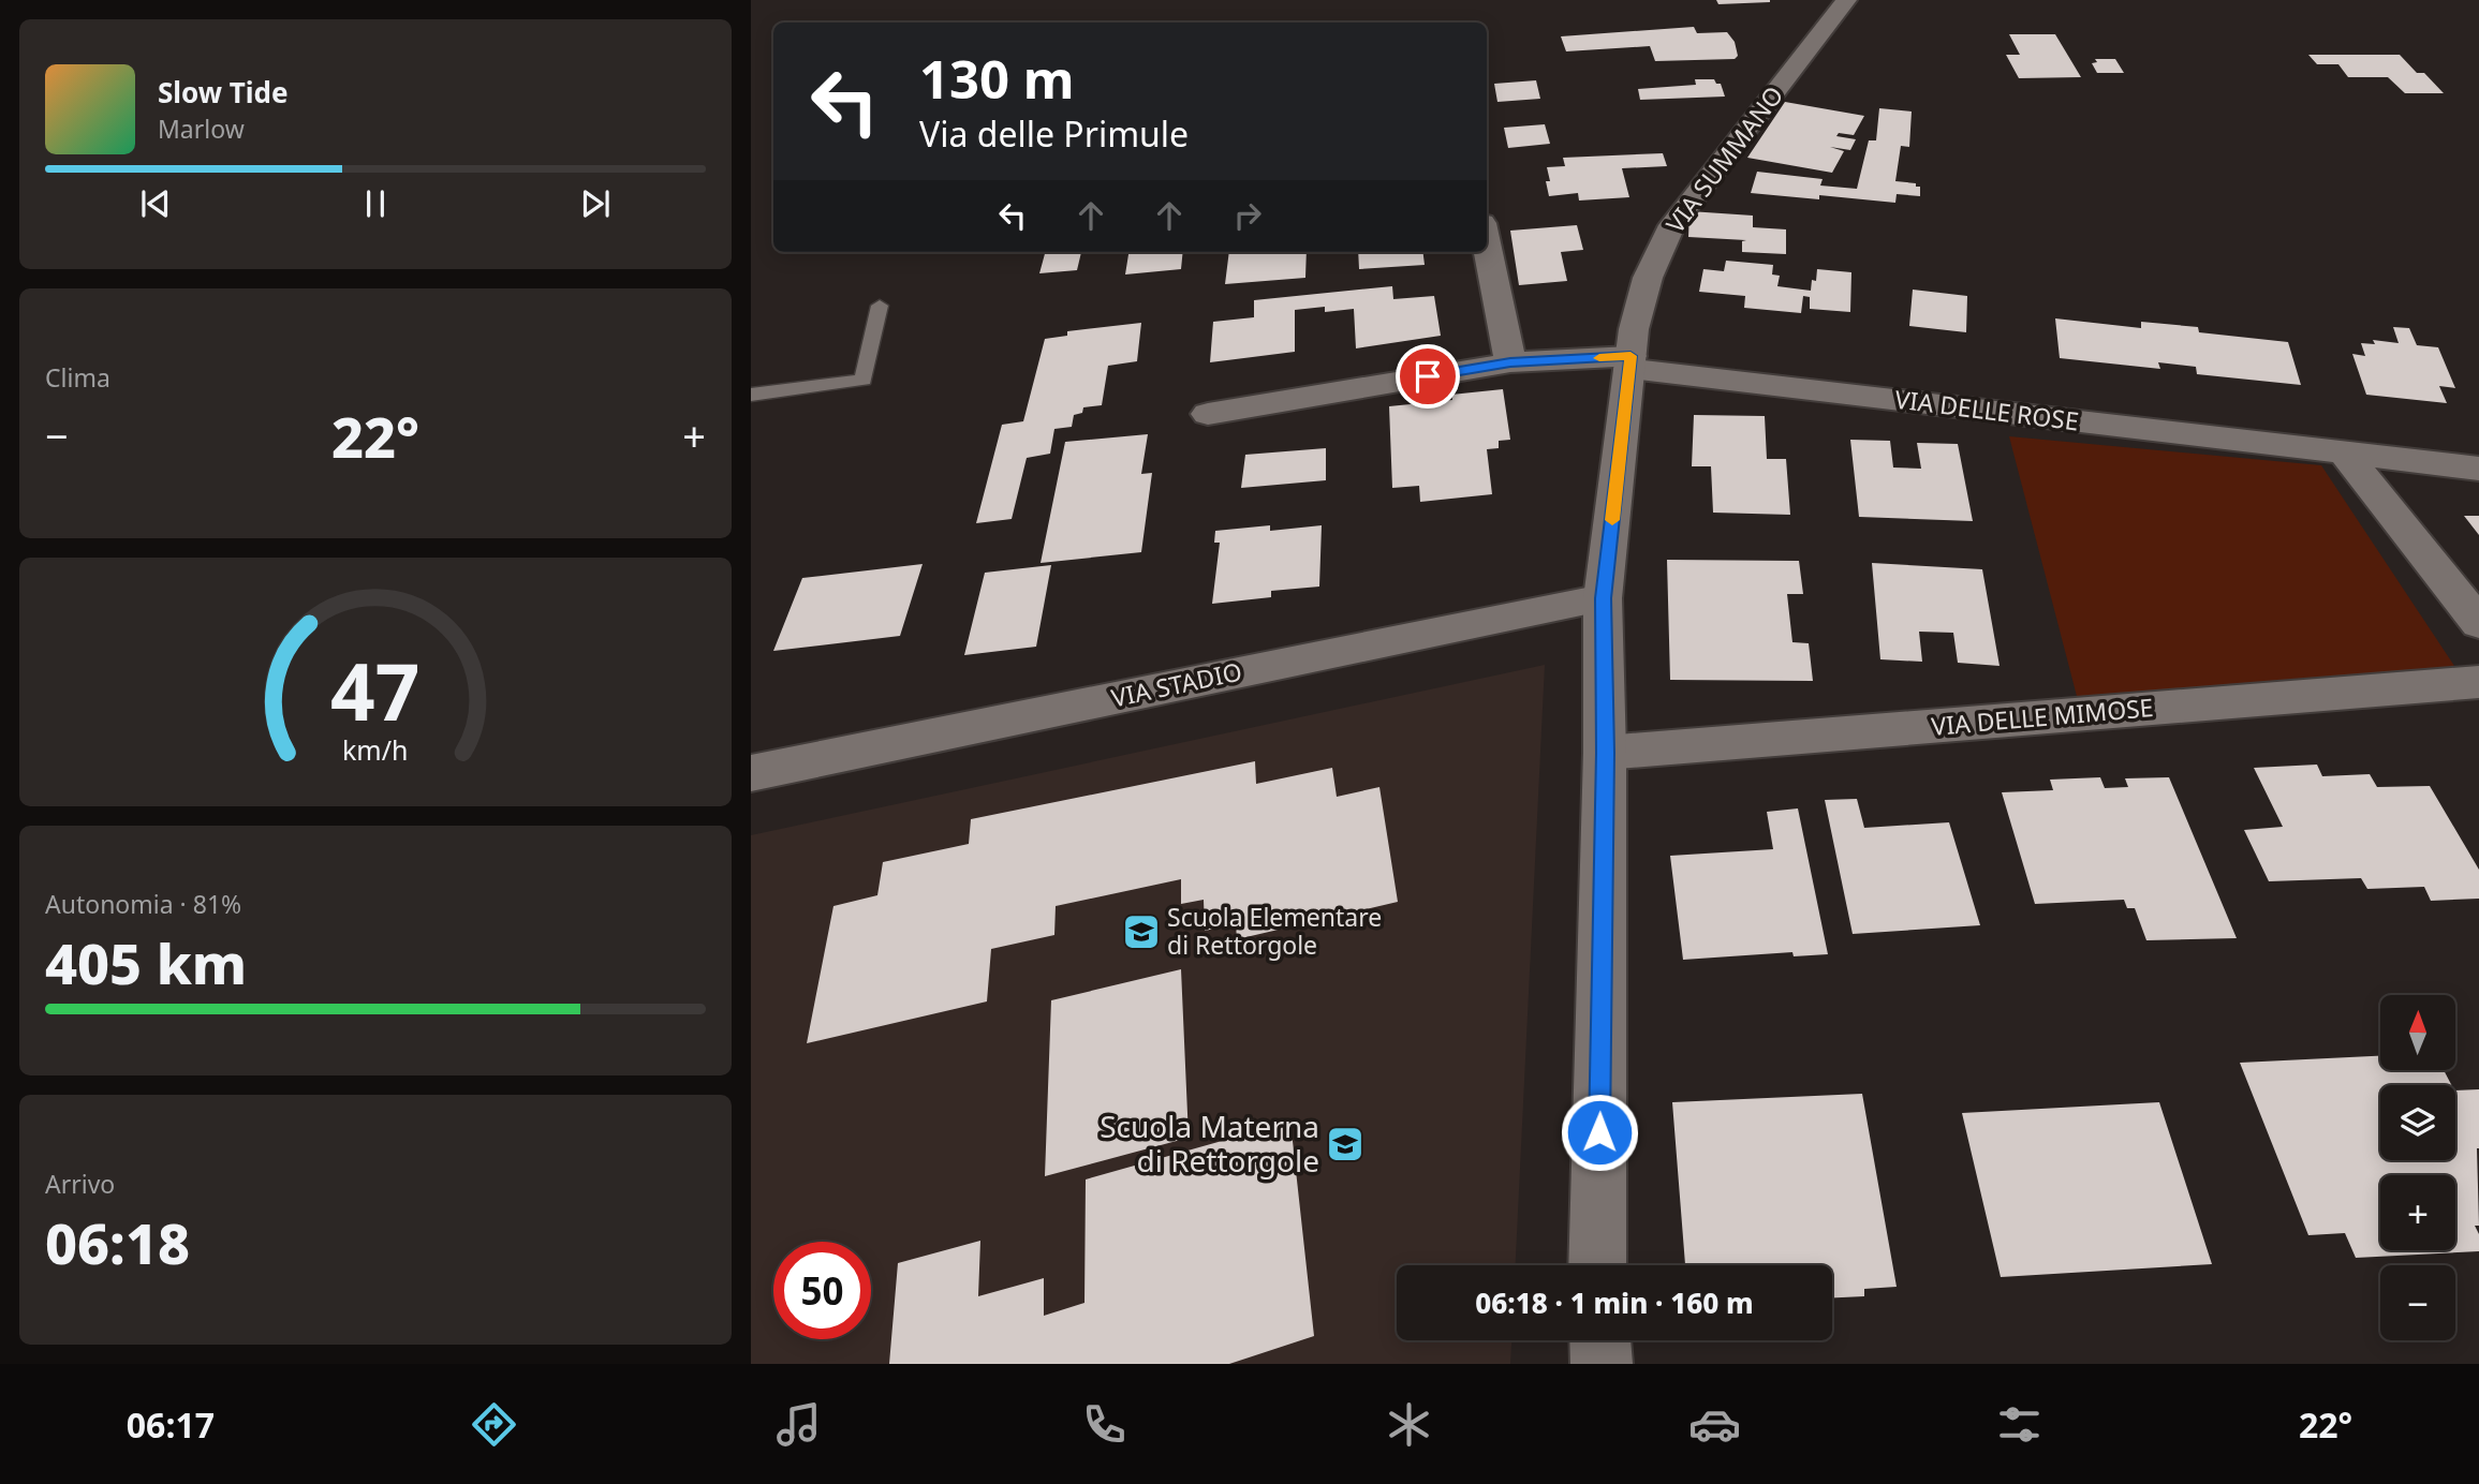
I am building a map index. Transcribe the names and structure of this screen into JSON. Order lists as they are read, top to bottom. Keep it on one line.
{"streets":{"street":["VIA SUMMANO","VIA DELLE ROSE","VIA STADIO","VIA DELLE MIMOSE"]},"crossings":[["VIA SUMMANO","VIA DELLE ROSE"],["VIA SUMMANO","VIA STADIO"],["VIA SUMMANO","VIA DELLE MIMOSE"]],"places":{"school or university":["Scuola Elementare di Rettorgole","Scuola Materna di Rettorgole"]},"north":"top","page":{"turn":["130 m","Via delle Primule"],"song":["Slow Tide","Marlow"],"tile":["Clima",["Autonomia · 81%","405 km"],["Arrivo","06:18"]],"heat":["−","22°","+"],"map_buttons":["+","−"],"limit":"50","trip":"06:18 · 1 min · 160 m","tabs":["06:17","22°"],"gauge":["47","km/h"]}}
